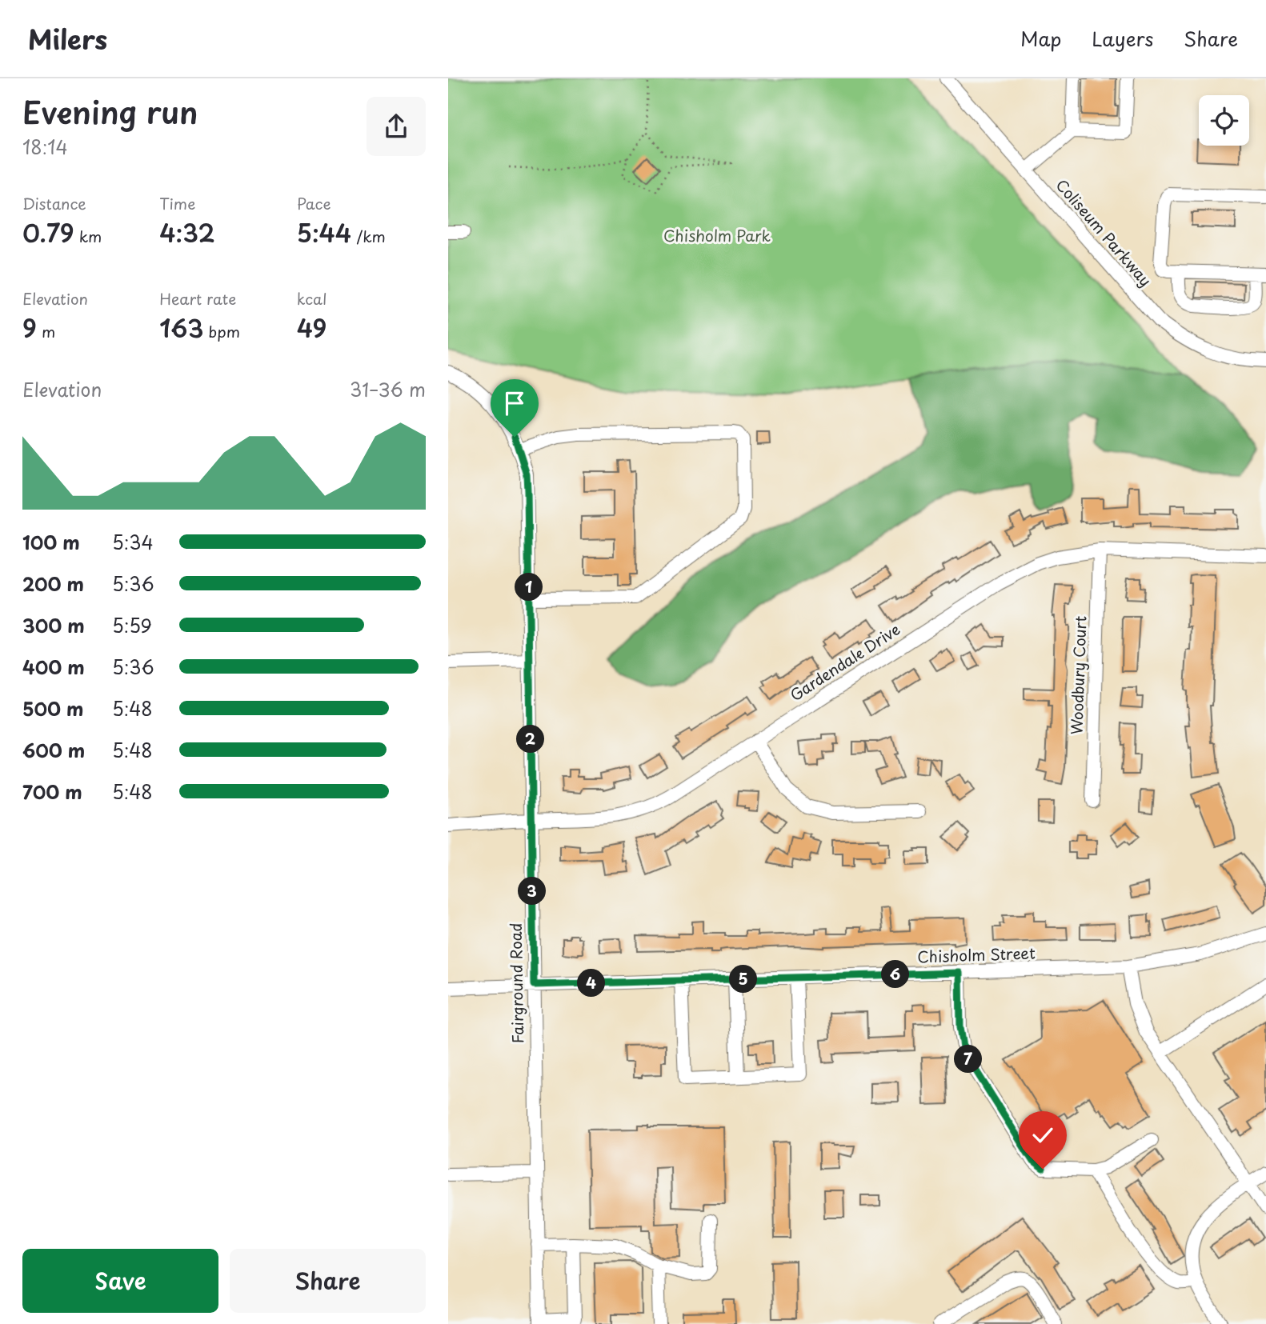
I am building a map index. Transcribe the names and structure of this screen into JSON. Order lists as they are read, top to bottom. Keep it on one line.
{"streets":{"street":["Coliseum Parkway","Gardendale Drive","Woodbury Court","Chisholm Street","Fairground Road"]},"crossings":[["Gardendale Drive","Woodbury Court"],["Gardendale Drive","Fairground Road"],["Chisholm Street","Fairground Road"]],"parks":["Chisholm Park"],"page":{"header":"Milers","nav":["Map","Layers","Share"],"heading":["Evening run","18:14"],"stats":[["Distance","0.79 km"],["Time","4:32"],["Pace","5:44 /km"],["Elevation","9 m"],["Heart rate","163 bpm"],["kcal","49"]],"chart":["Elevation","31–36 m"],"list":[{"name":"100 m","note":"5:34"},{"name":"200 m","note":"5:36"},{"name":"300 m","note":"5:59"},{"name":"400 m","note":"5:36"},{"name":"500 m","note":"5:48"},{"name":"600 m","note":"5:48"},{"name":"700 m","note":"5:48"}],"pins":["1","2","3","6","5","4","7"],"buttons":["Save","Share"]}}
